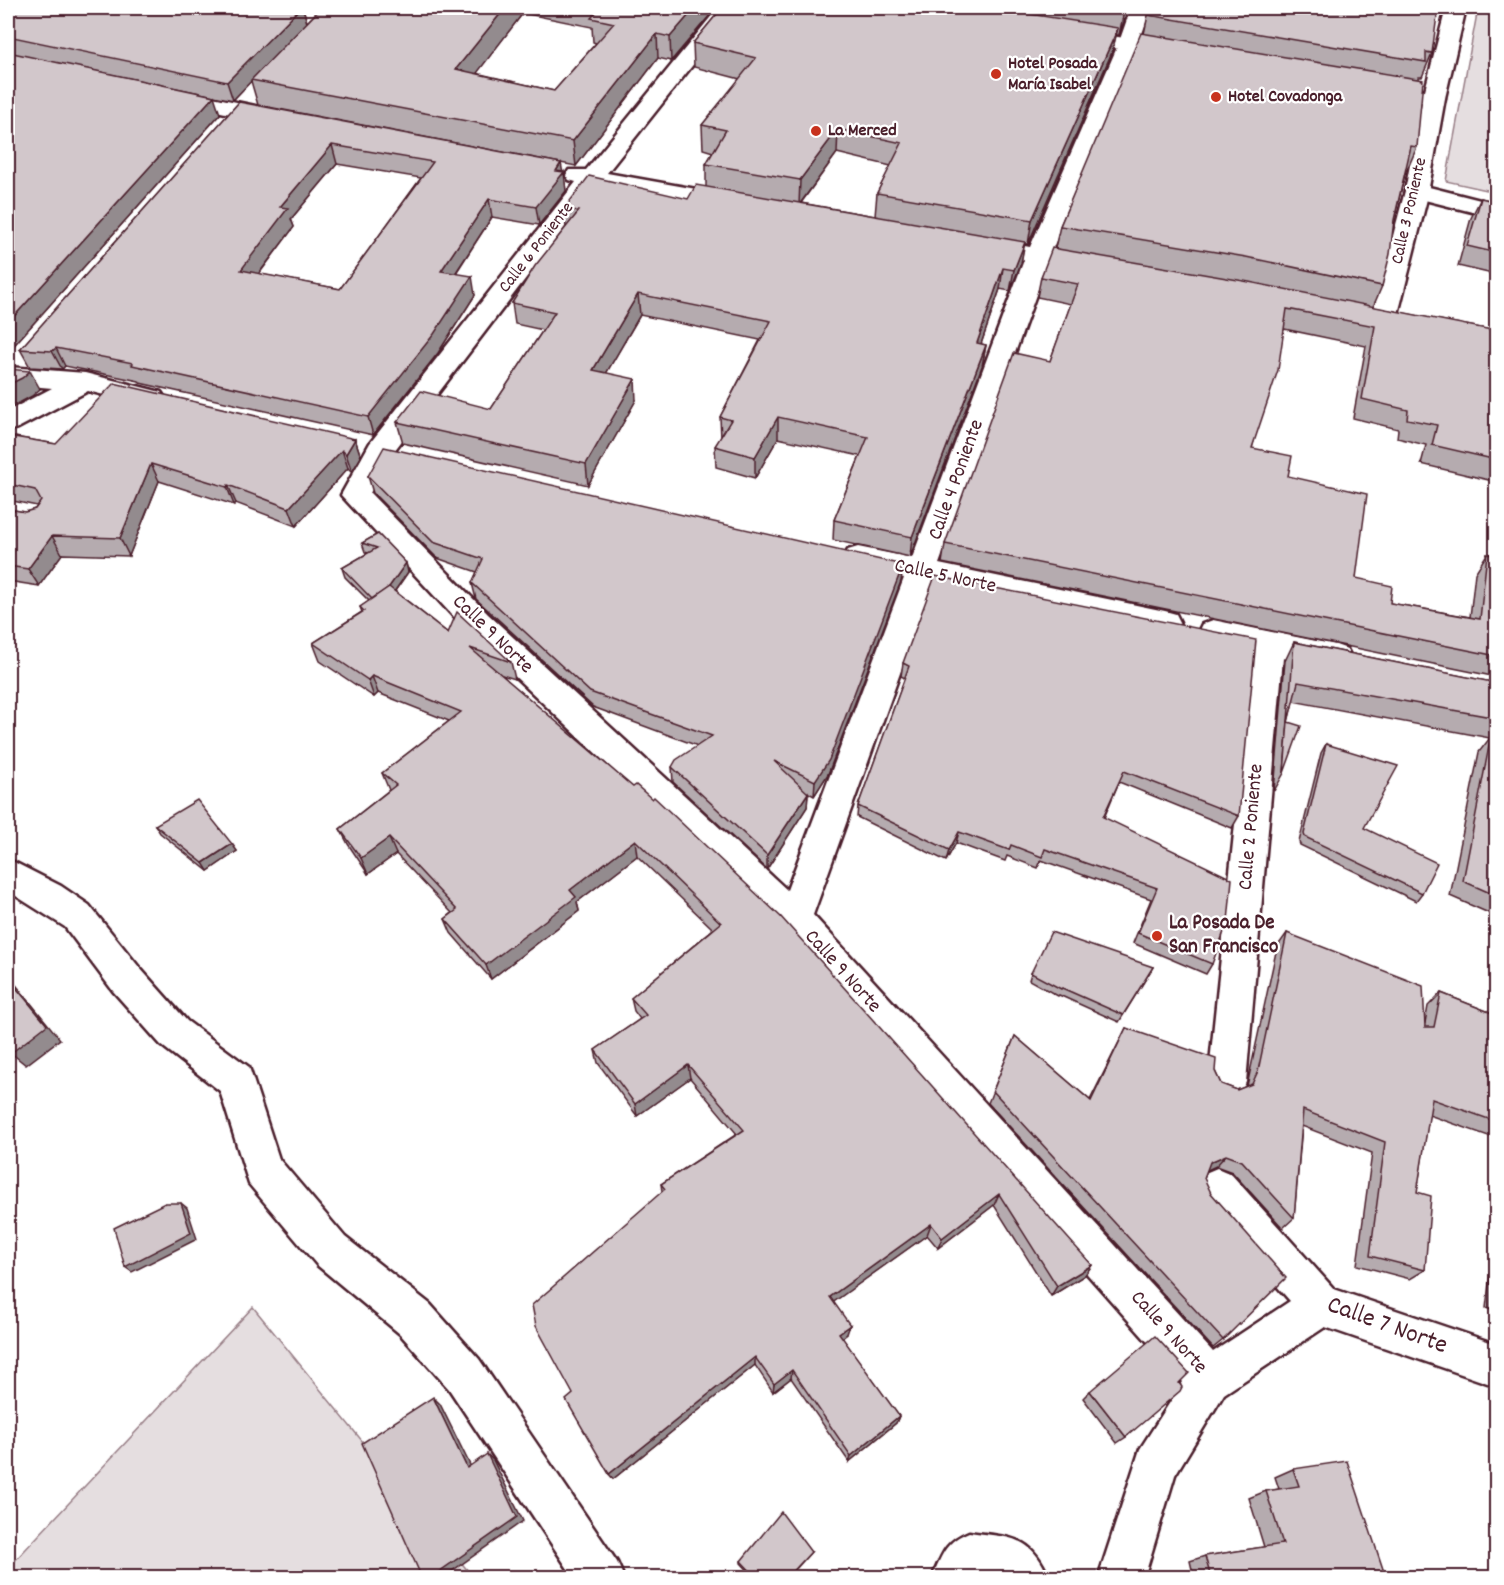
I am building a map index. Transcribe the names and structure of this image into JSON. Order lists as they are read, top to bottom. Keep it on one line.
{"streets":{"street":["Calle 3 Poniente","Calle 6 Poniente","Calle 4 Poniente","Calle 5 Norte","Calle 9 Norte","Calle 2 Poniente","Calle 7 Norte"]},"crossings":[["Calle 6 Poniente","Calle 9 Norte"],["Calle 4 Poniente","Calle 5 Norte"],["Calle 4 Poniente","Calle 9 Norte"],["Calle 5 Norte","Calle 2 Poniente"],["Calle 9 Norte","Calle 7 Norte"]],"places":["Hotel Posada María Isabel","Hotel Covadonga","La Merced","La Posada De San Francisco"]}
